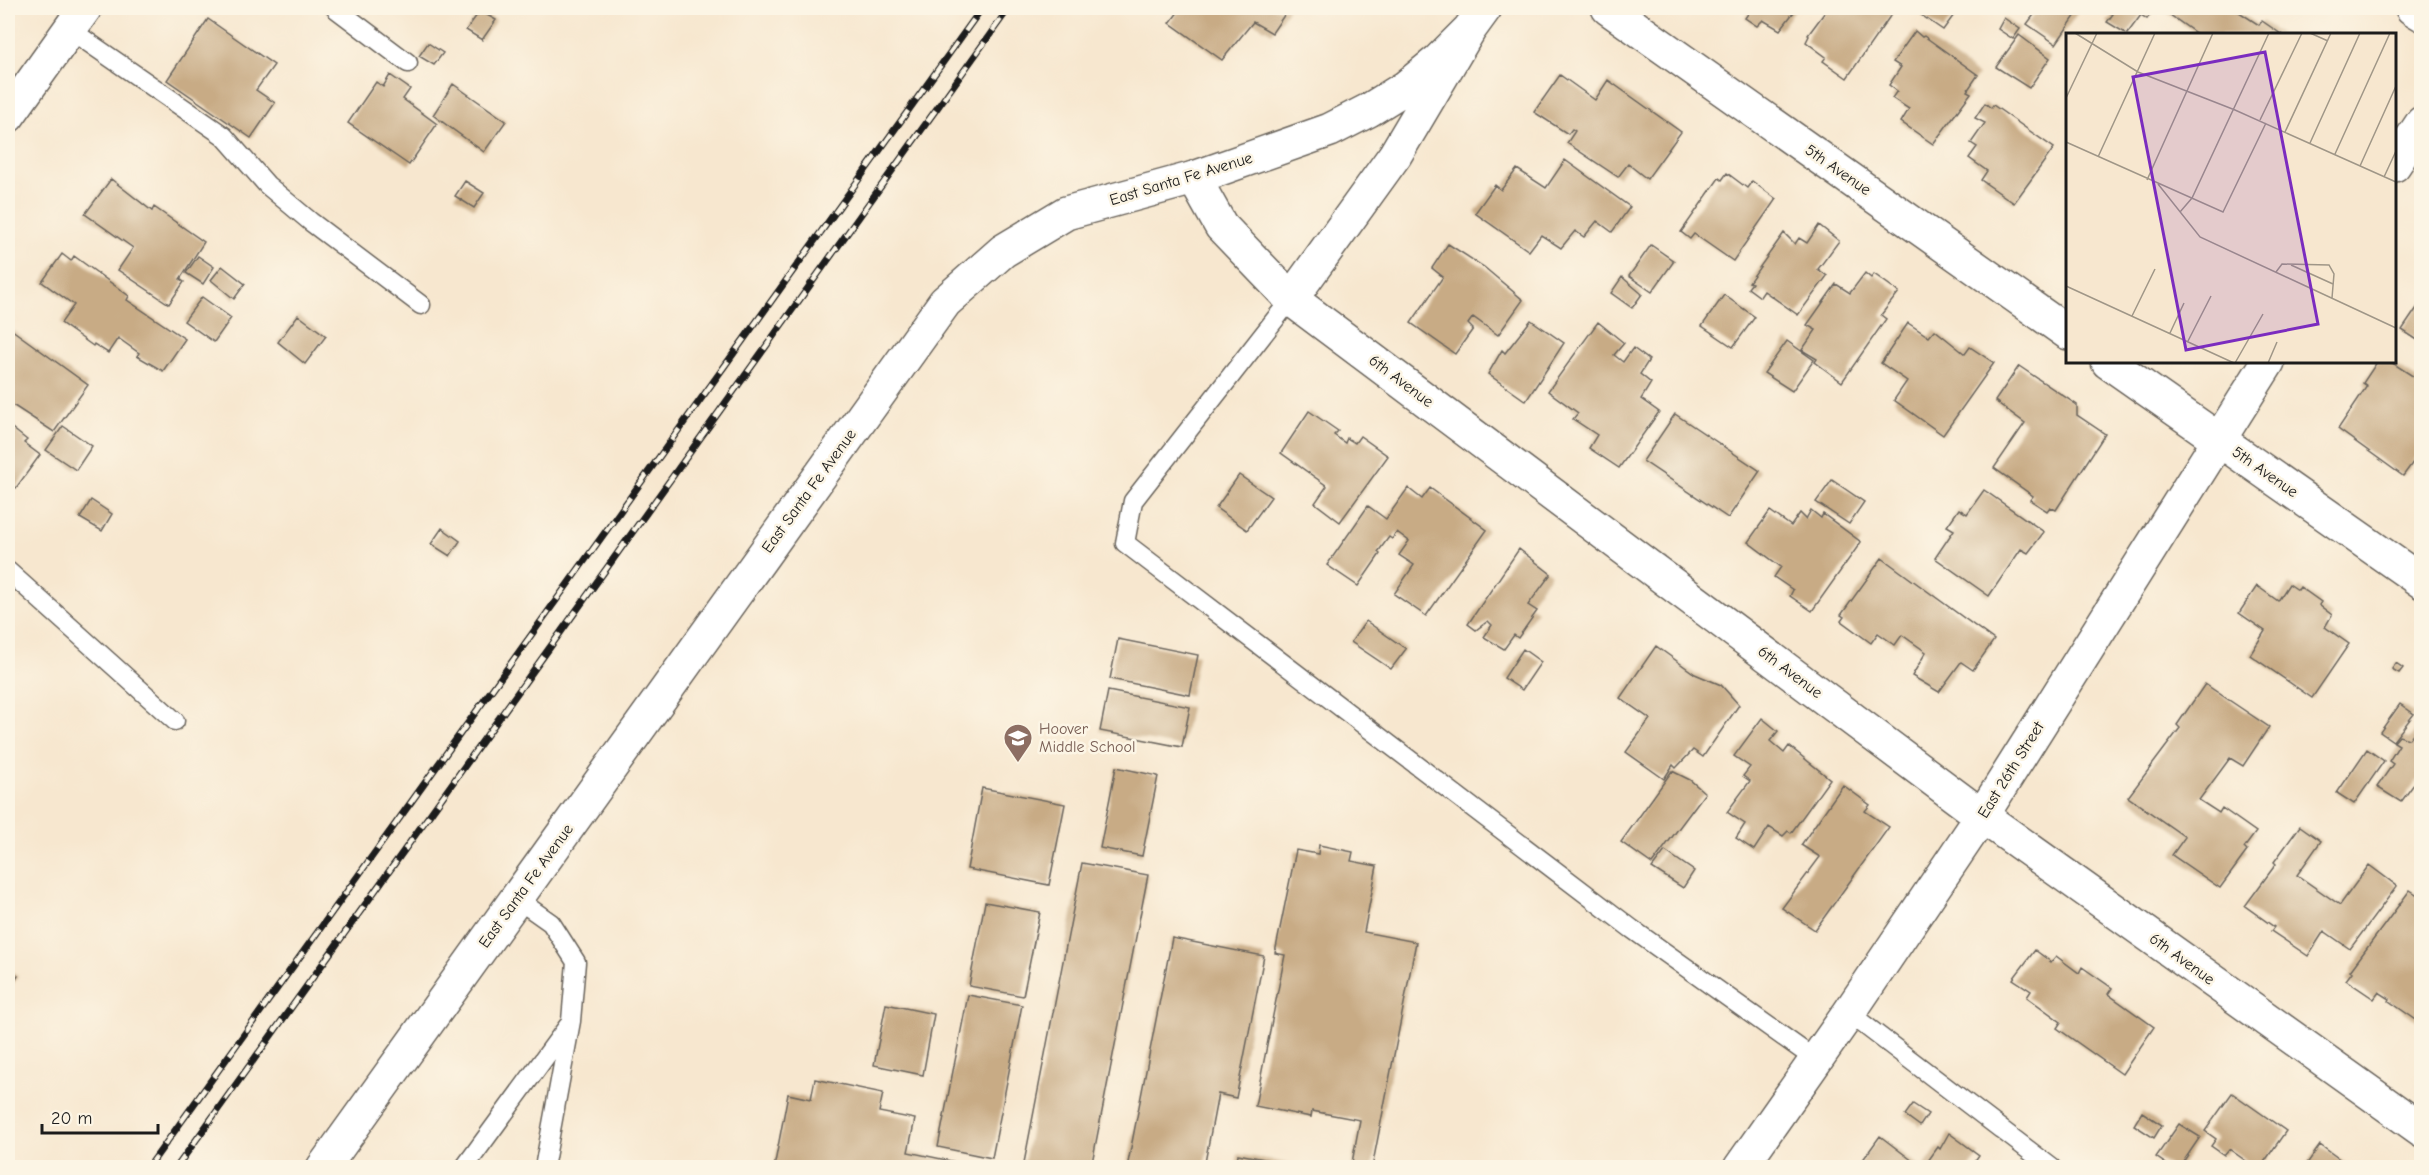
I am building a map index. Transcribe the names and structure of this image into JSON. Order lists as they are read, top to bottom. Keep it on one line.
{"streets":{"street":["5th Avenue","East Santa Fe Avenue","6th Avenue","East 26th Street"]},"crossings":[["5th Avenue","East 26th Street"],["East Santa Fe Avenue","6th Avenue"],["6th Avenue","East 26th Street"]],"places":{"school or university":["Hoover Middle School"]},"scale_bar":"20 m"}
